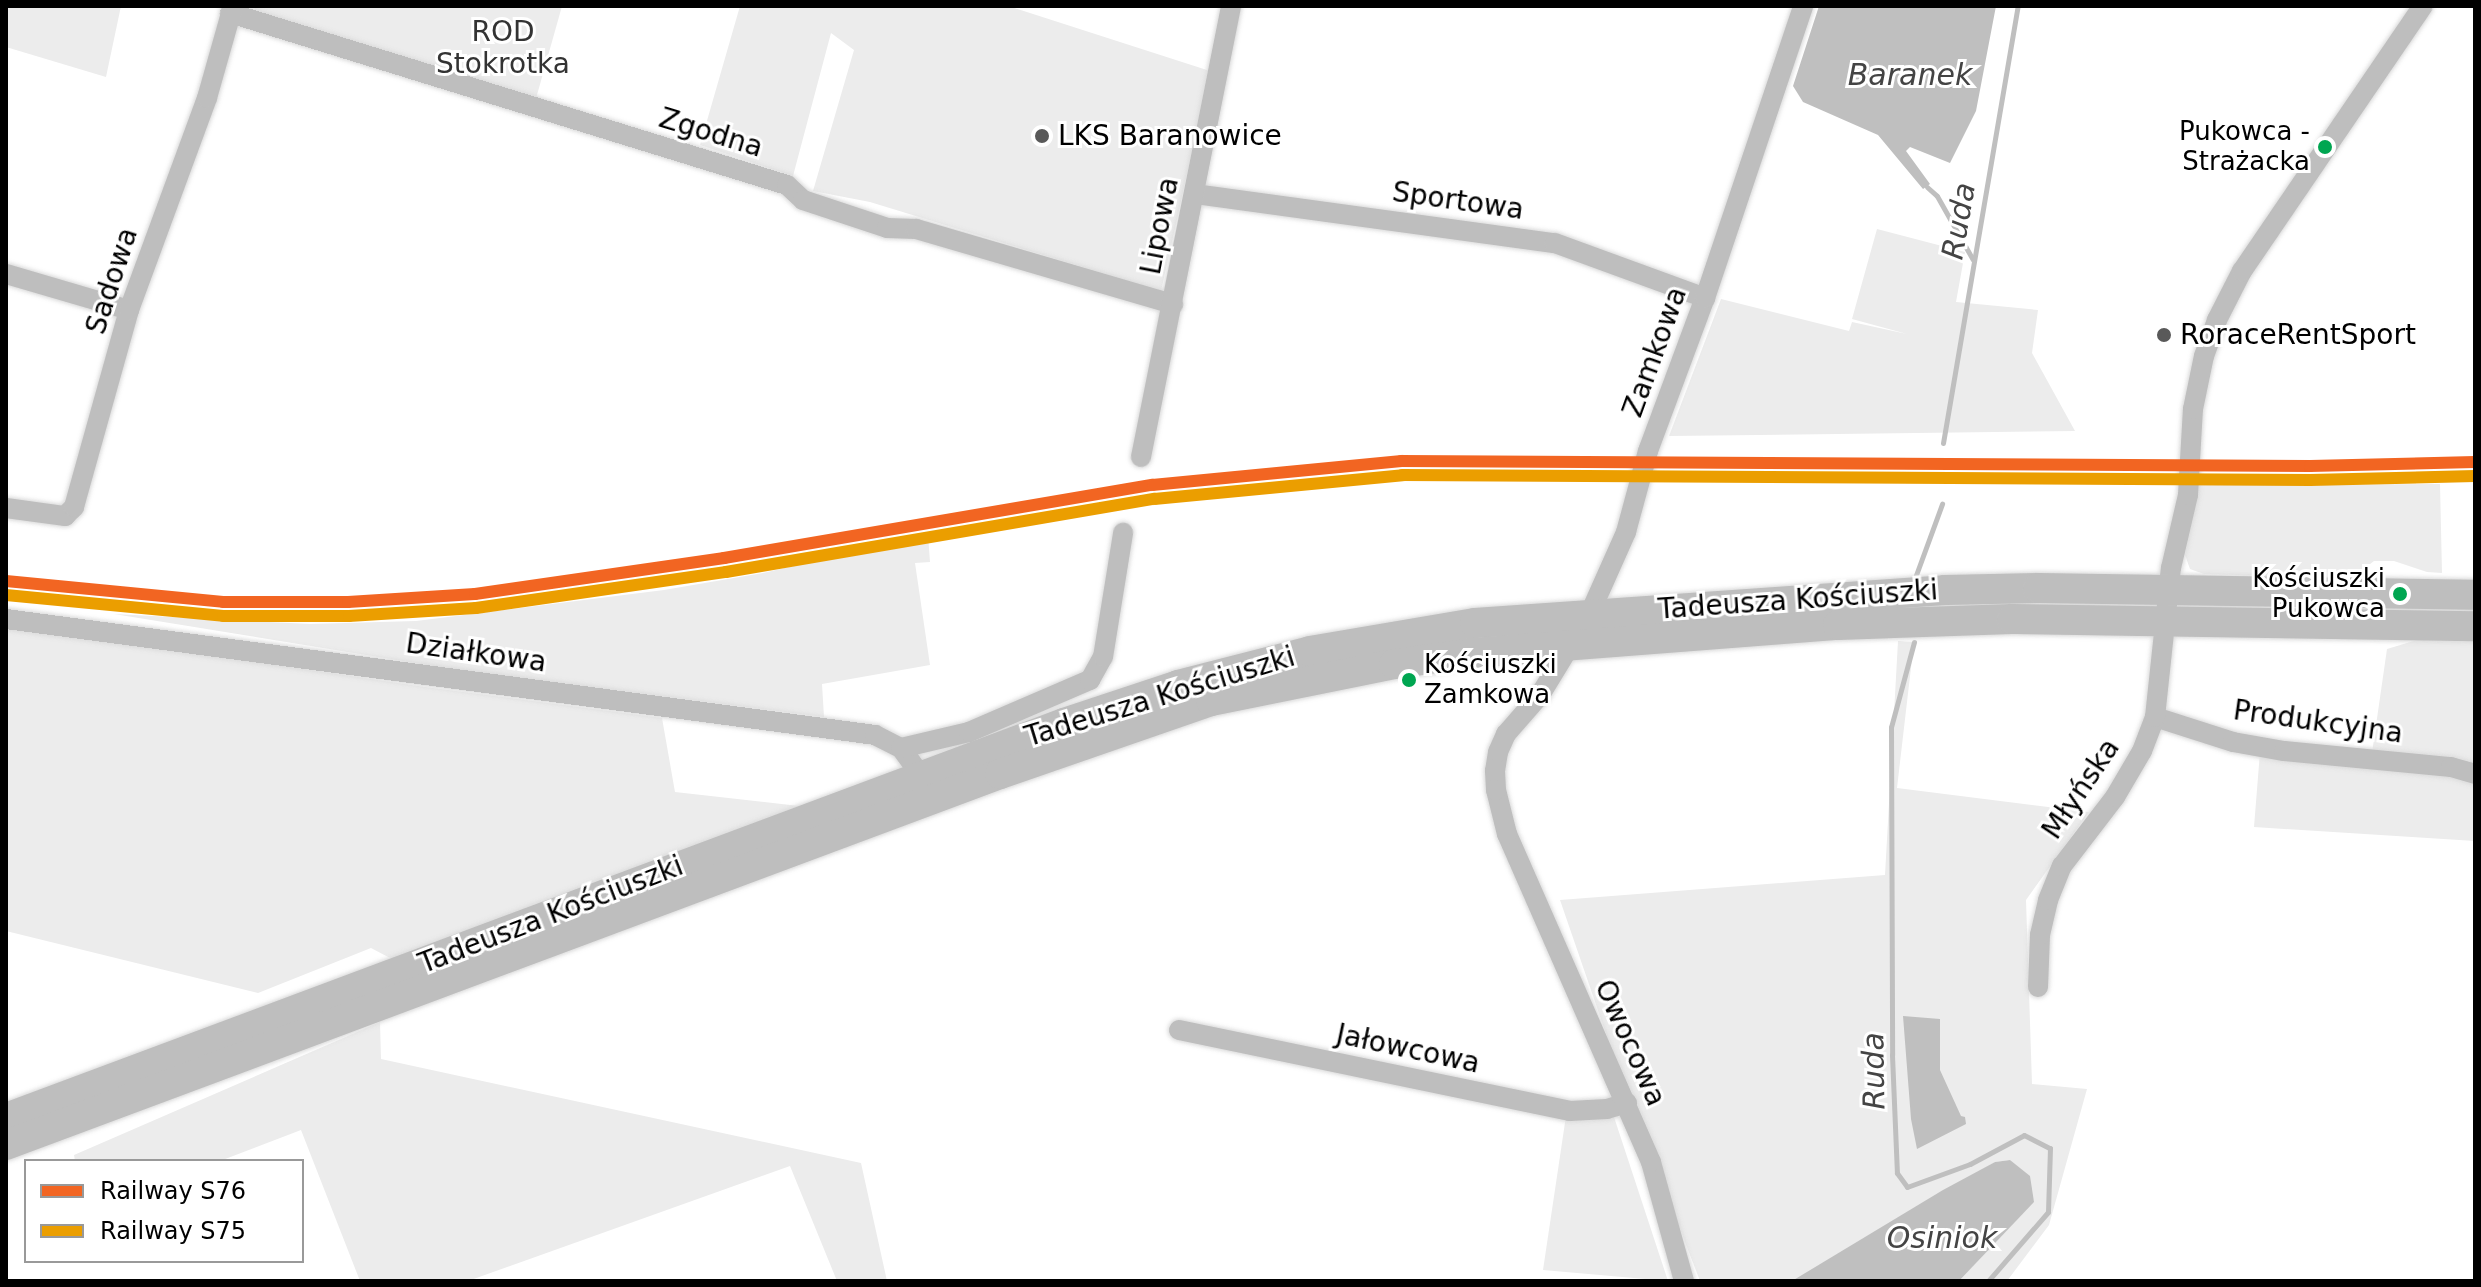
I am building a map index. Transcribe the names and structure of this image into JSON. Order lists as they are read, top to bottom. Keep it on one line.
{"streets":{"main road":["Tadeusza Kościuszki"],"street":["Zgodna","Sportowa","Lipowa","Sadowa","Zamkowa","Działkowa","Produkcyjna","Młyńska","Owocowa","Jałowcowa"]},"crossings":[["Zgodna","Lipowa"],["Zgodna","Sadowa"],["Sportowa","Lipowa"],["Sportowa","Zamkowa"],["Zamkowa","Tadeusza Kościuszki"],["Zamkowa","Owocowa"],["Tadeusza Kościuszki","Młyńska"],["Produkcyjna","Młyńska"],["Owocowa","Jałowcowa"]],"water":["Baranek","Ruda","Osiniok"],"parks":["ROD Stokrotka"],"places":["LKS Baranowice","Pukowca - Strażacka","RoraceRentSport","Kościuszki Pukowca","Kościuszki Zamkowa"],"lines":["rail line S76","rail line S75"],"legend":["Railway S76","Railway S75"]}
